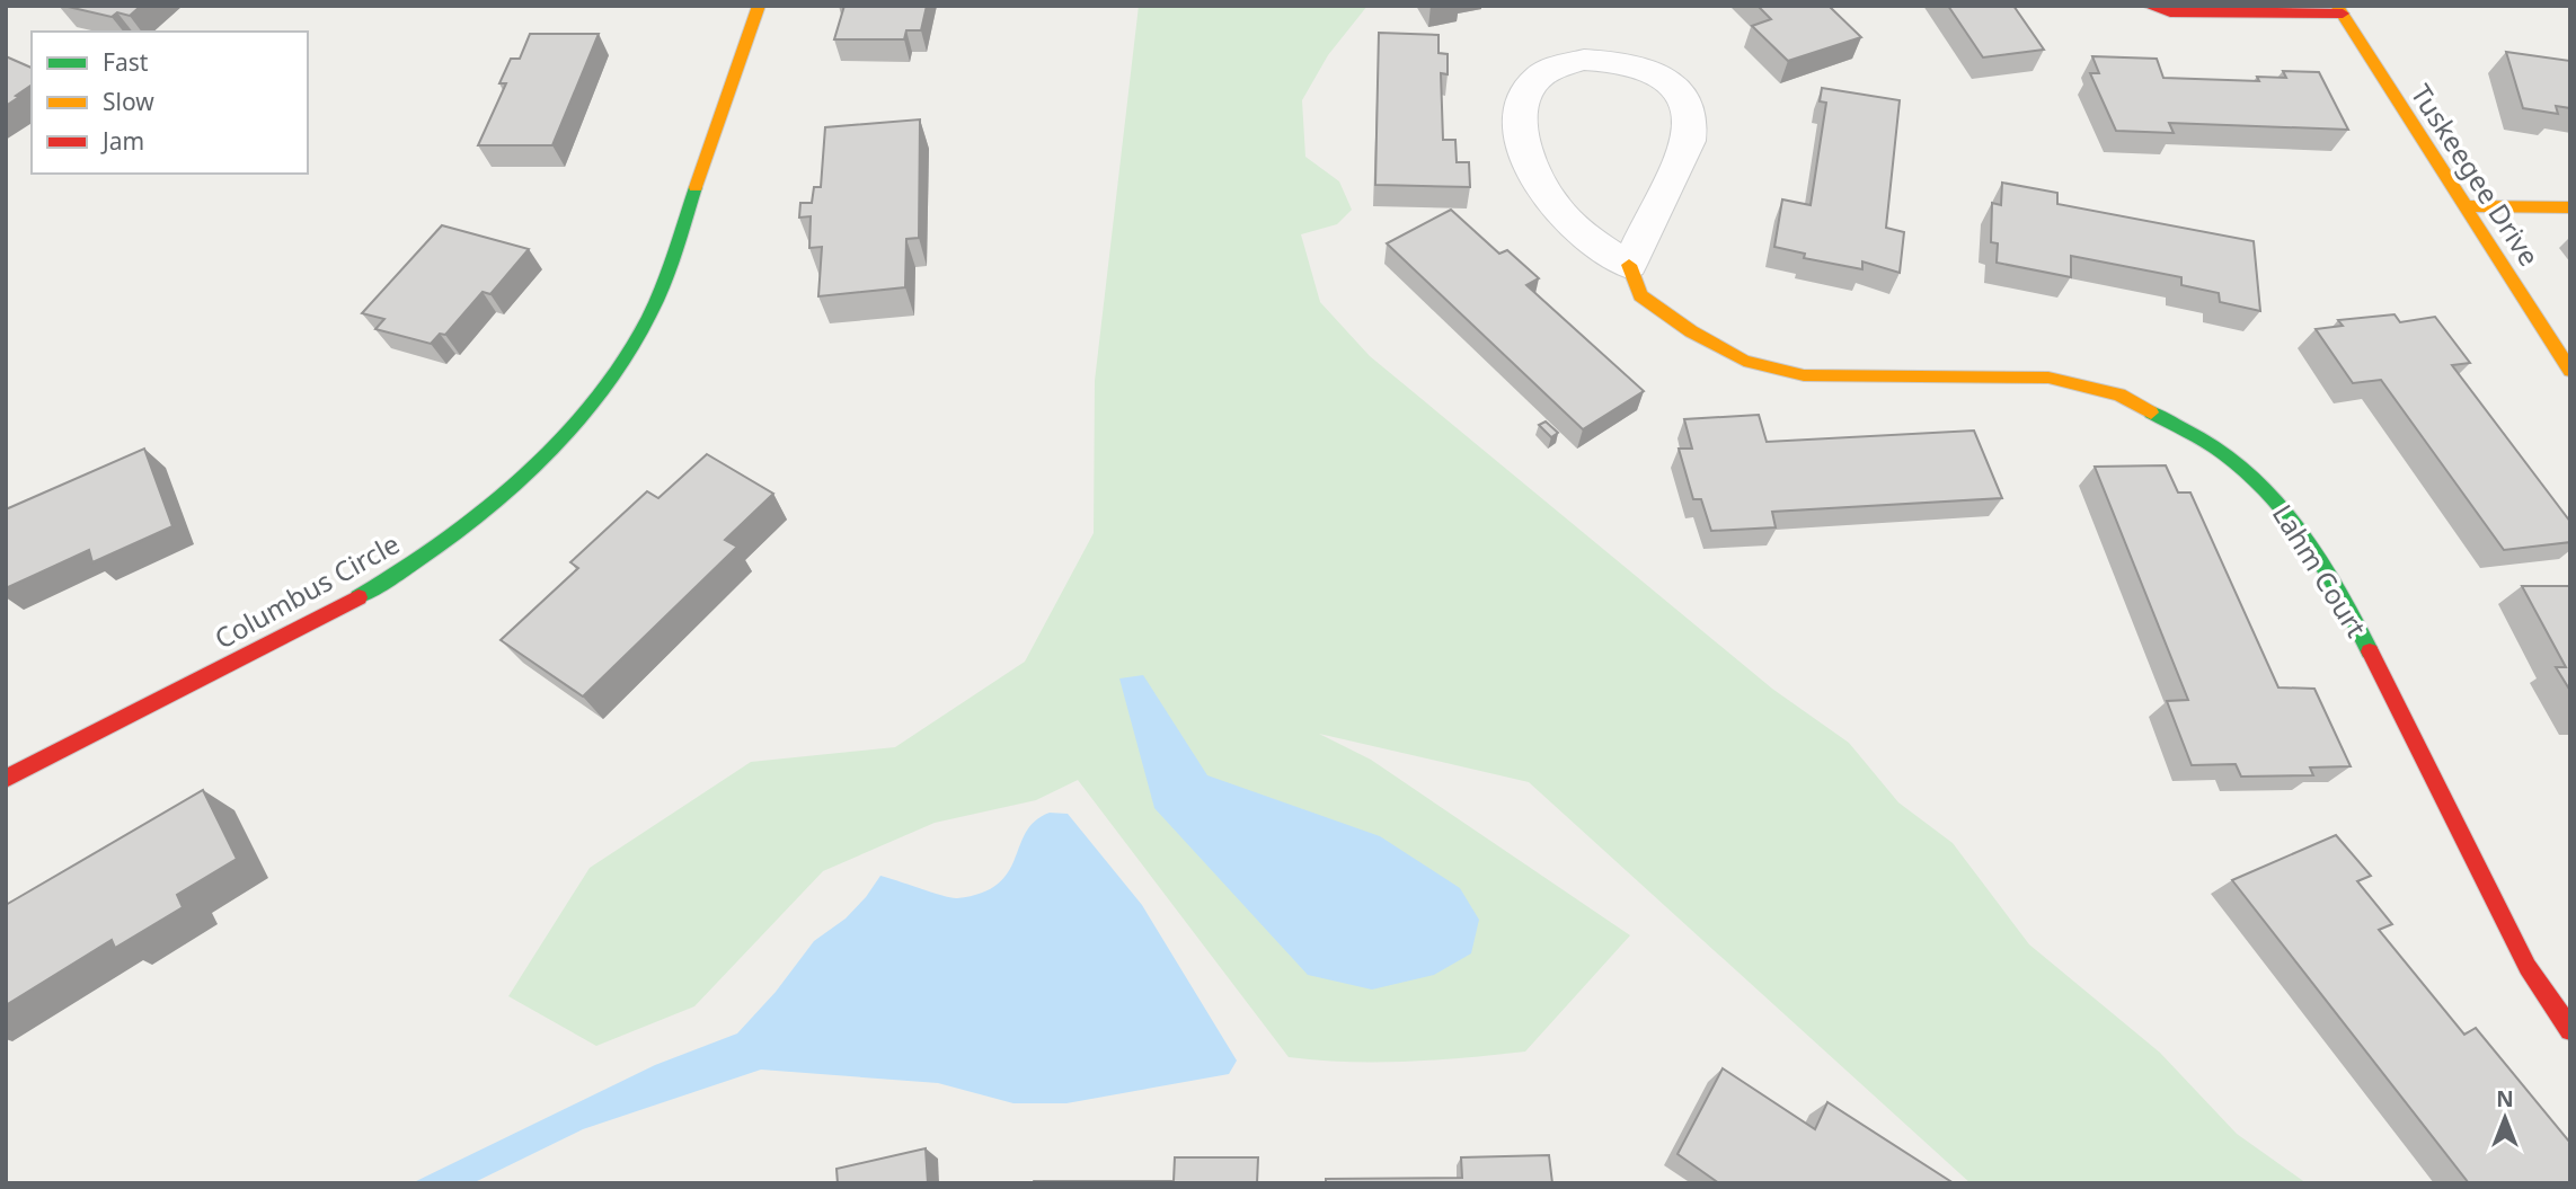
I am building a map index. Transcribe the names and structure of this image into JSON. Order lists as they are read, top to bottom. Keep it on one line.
{"streets":{"street":["Tuskeegee Drive","Lahm Court","Columbus Circle"]},"legend":["Fast","Slow","Jam"],"north":"top"}
